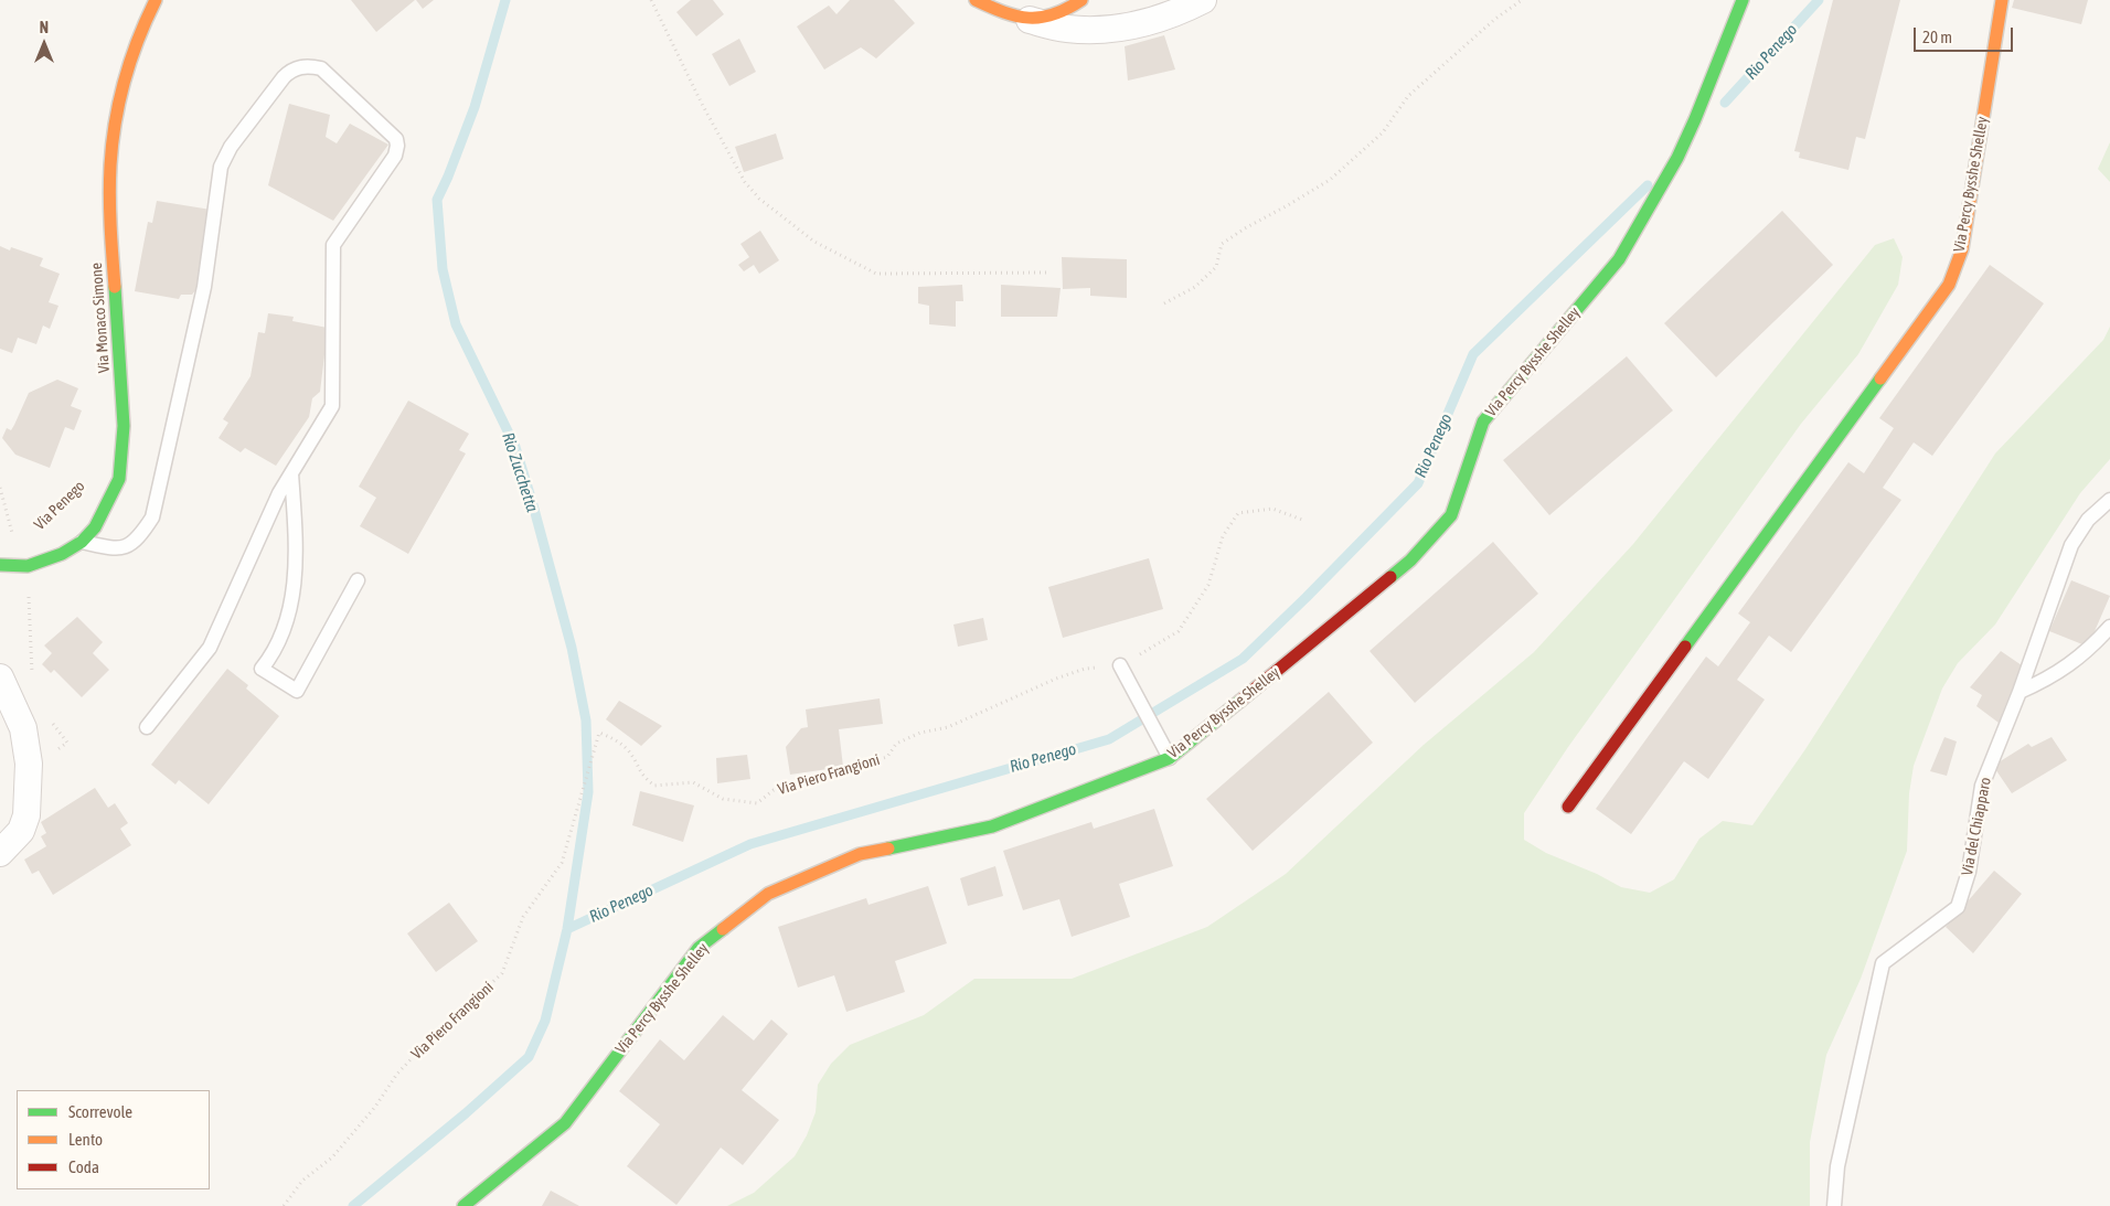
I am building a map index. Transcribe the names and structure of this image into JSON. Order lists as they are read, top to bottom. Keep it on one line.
{"streets":{"street":["Via Percy Bysshe Shelley","Via Monaco Simone"],"lane":["Via del Chiapparo"],"path":["Via Penego","Via Piero Frangioni"]},"water":["Rio Penego","Rio Zucchetta"],"legend":["Scorrevole","Lento","Coda"],"scale_bar":"20 m","north":"top"}
